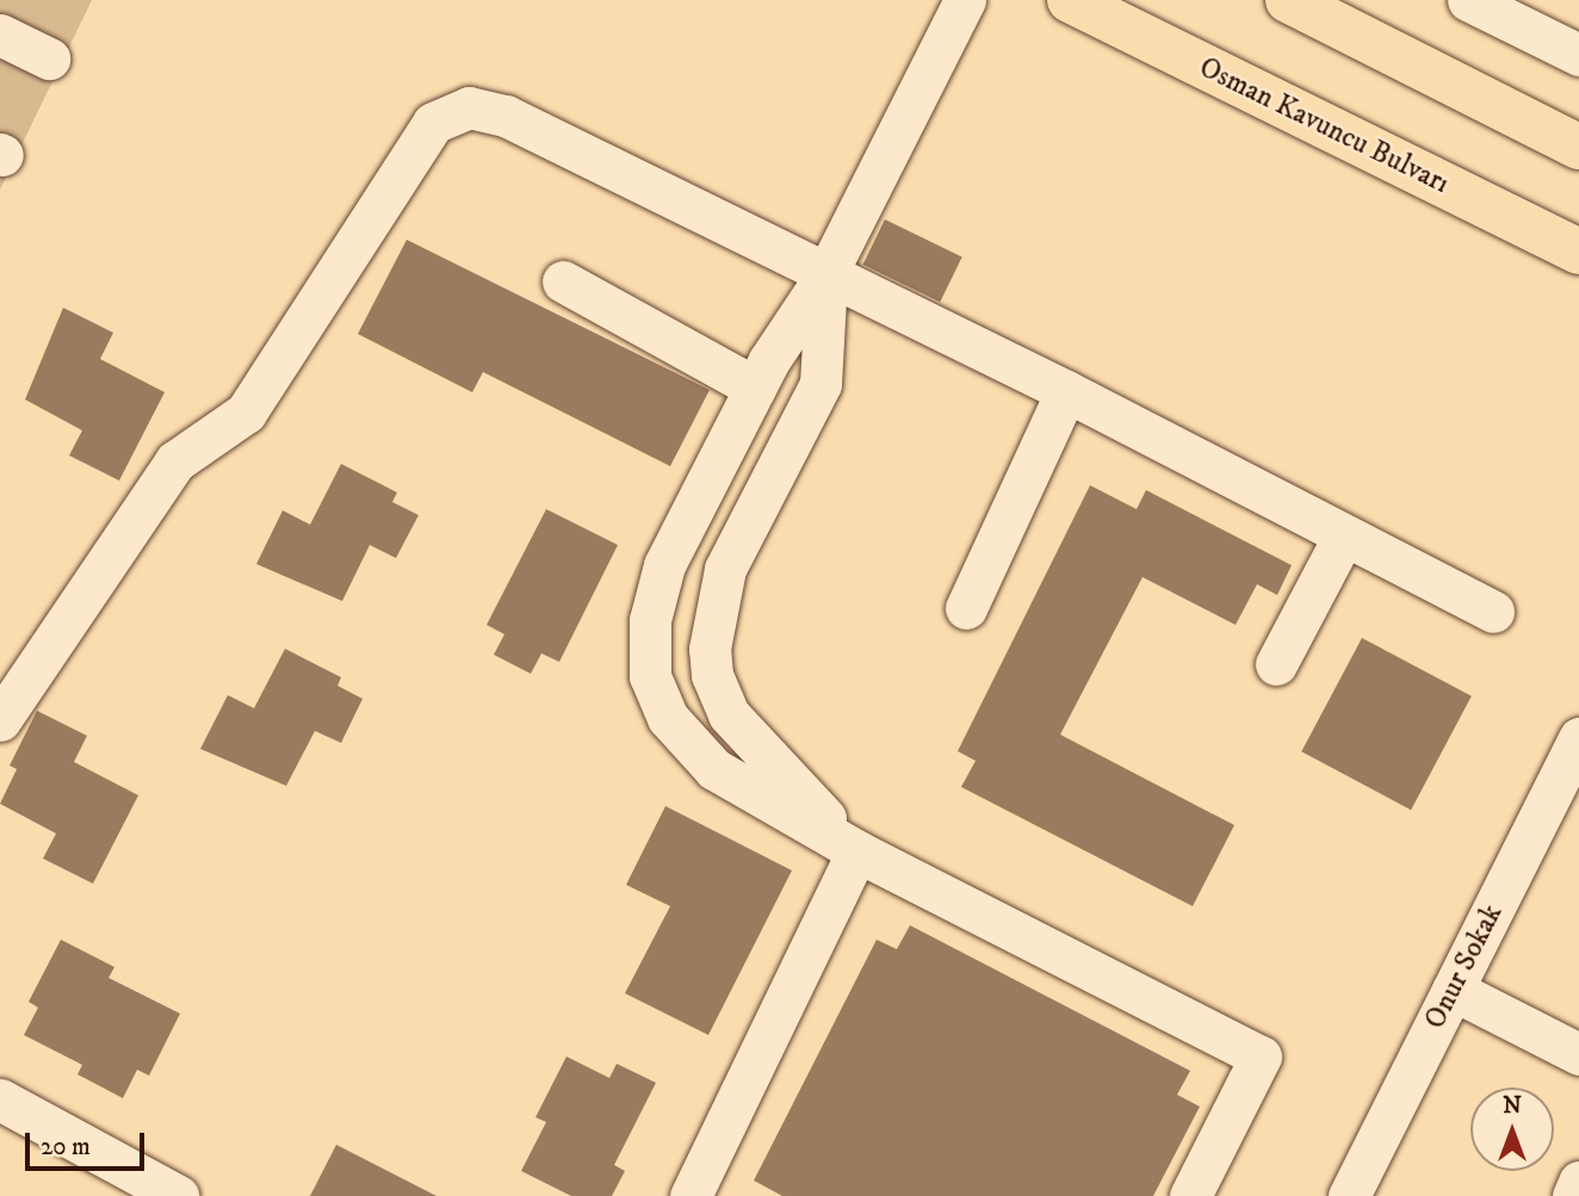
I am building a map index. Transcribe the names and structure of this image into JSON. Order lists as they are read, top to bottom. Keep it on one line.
{"streets":{"highway":["Osman Kavuncu Bulvarı"],"street":["Onur Sokak"]},"scale_bar":"20 m","north":"top"}
